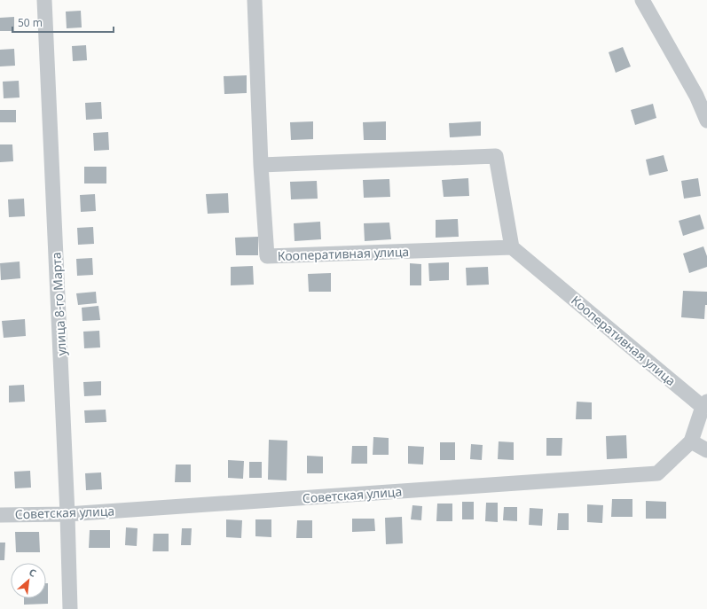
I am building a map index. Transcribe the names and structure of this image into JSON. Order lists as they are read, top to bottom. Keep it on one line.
{"streets":{"street":["Кооперативная улица","улица 8-го Марта","Советская улица"]},"crossings":[["улица 8-го Марта","Советская улица"]],"scale_bar":"50 m","north":"top right"}
